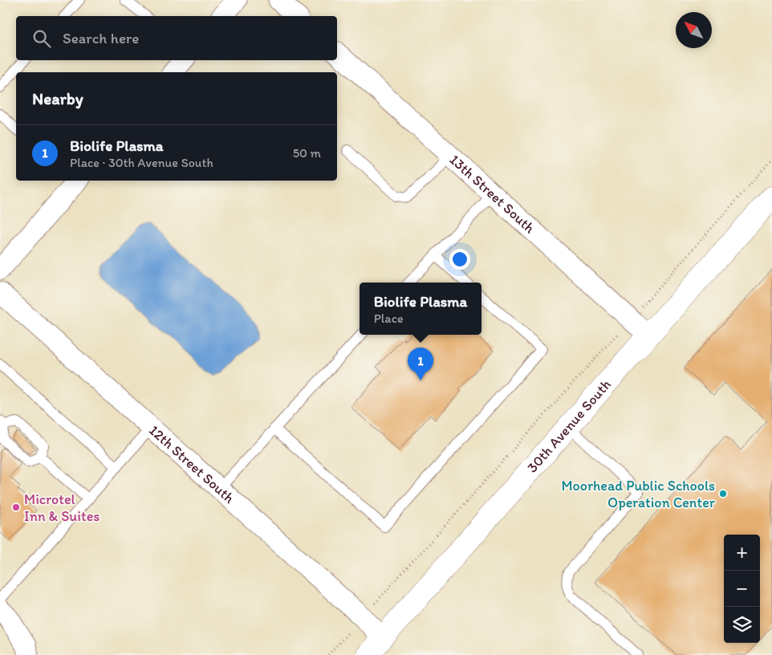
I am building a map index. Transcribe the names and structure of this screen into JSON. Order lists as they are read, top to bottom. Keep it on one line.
{"streets":{"street":["13th Street South","30th Avenue South","12th Street South"]},"crossings":[["13th Street South","30th Avenue South"],["30th Avenue South","12th Street South"]],"places":["Moorhead Public Schools Operation Center","Microtel Inn & Suites"],"north":"top left","page":{"search":"Search here","heading":"Nearby","list":[{"mark":"1","name":"Biolife Plasma","note":"Place · 30th Avenue South","value":"50 m"}],"popup":["Biolife Plasma","Place"],"pins":"1","map_buttons":["+","−"]}}
